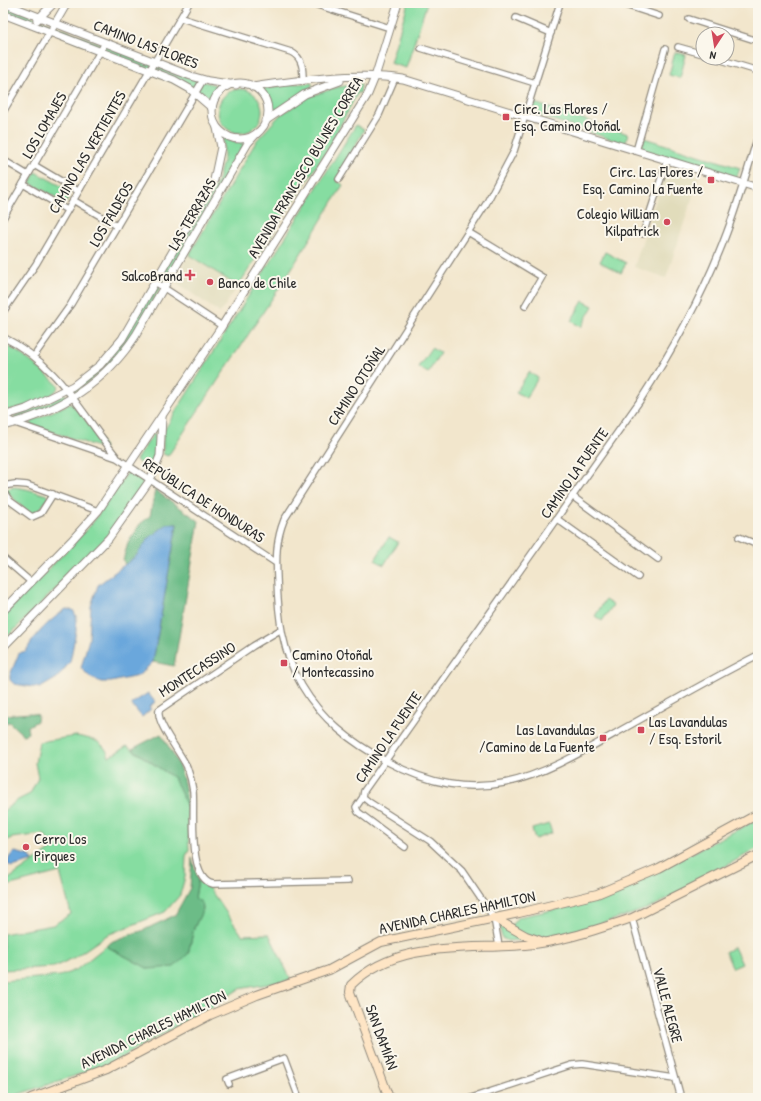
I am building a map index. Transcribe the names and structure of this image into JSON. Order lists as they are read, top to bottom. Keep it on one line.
{"streets":{"main road":["AVENIDA CHARLES HAMILTON","SAN DAMIÁN"],"street":["CAMINO LAS FLORES","LOS LOMAJES","CAMINO LAS VERTIENTES","AVENIDA FRANCISCO BULNES CORREA","LOS FALDEOS","LAS TERRAZAS","CAMINO OTOÑAL","CAMINO LA FUENTE","REPÚBLICA DE HONDURAS","MONTECASSINO","VALLE ALEGRE"]},"crossings":[["CAMINO LAS FLORES","LOS LOMAJES"],["CAMINO LAS FLORES","CAMINO LAS VERTIENTES"],["CAMINO LAS FLORES","LOS FALDEOS"],["CAMINO LAS FLORES","LAS TERRAZAS"],["AVENIDA FRANCISCO BULNES CORREA","REPÚBLICA DE HONDURAS"],["LOS FALDEOS","REPÚBLICA DE HONDURAS"],["LAS TERRAZAS","REPÚBLICA DE HONDURAS"],["CAMINO OTOÑAL","CAMINO LA FUENTE"],["CAMINO OTOÑAL","REPÚBLICA DE HONDURAS"],["CAMINO OTOÑAL","MONTECASSINO"],["CAMINO LA FUENTE","AVENIDA CHARLES HAMILTON"],["AVENIDA CHARLES HAMILTON","VALLE ALEGRE"],["AVENIDA CHARLES HAMILTON","SAN DAMIÁN"]],"places":{"transit":["Circ. Las Flores / Esq. Camino Otoñal","Circ. Las Flores / Esq. Camino La Fuente","Camino Otoñal / Montecassino","Las Lavandulas / Esq. Estoril","Las Lavandulas /Camino de La Fuente"],"other":["Colegio William Kilpatrick","Banco de Chile","Cerro Los Pirques"],"health":["SalcoBrand"]},"north":"bottom"}
